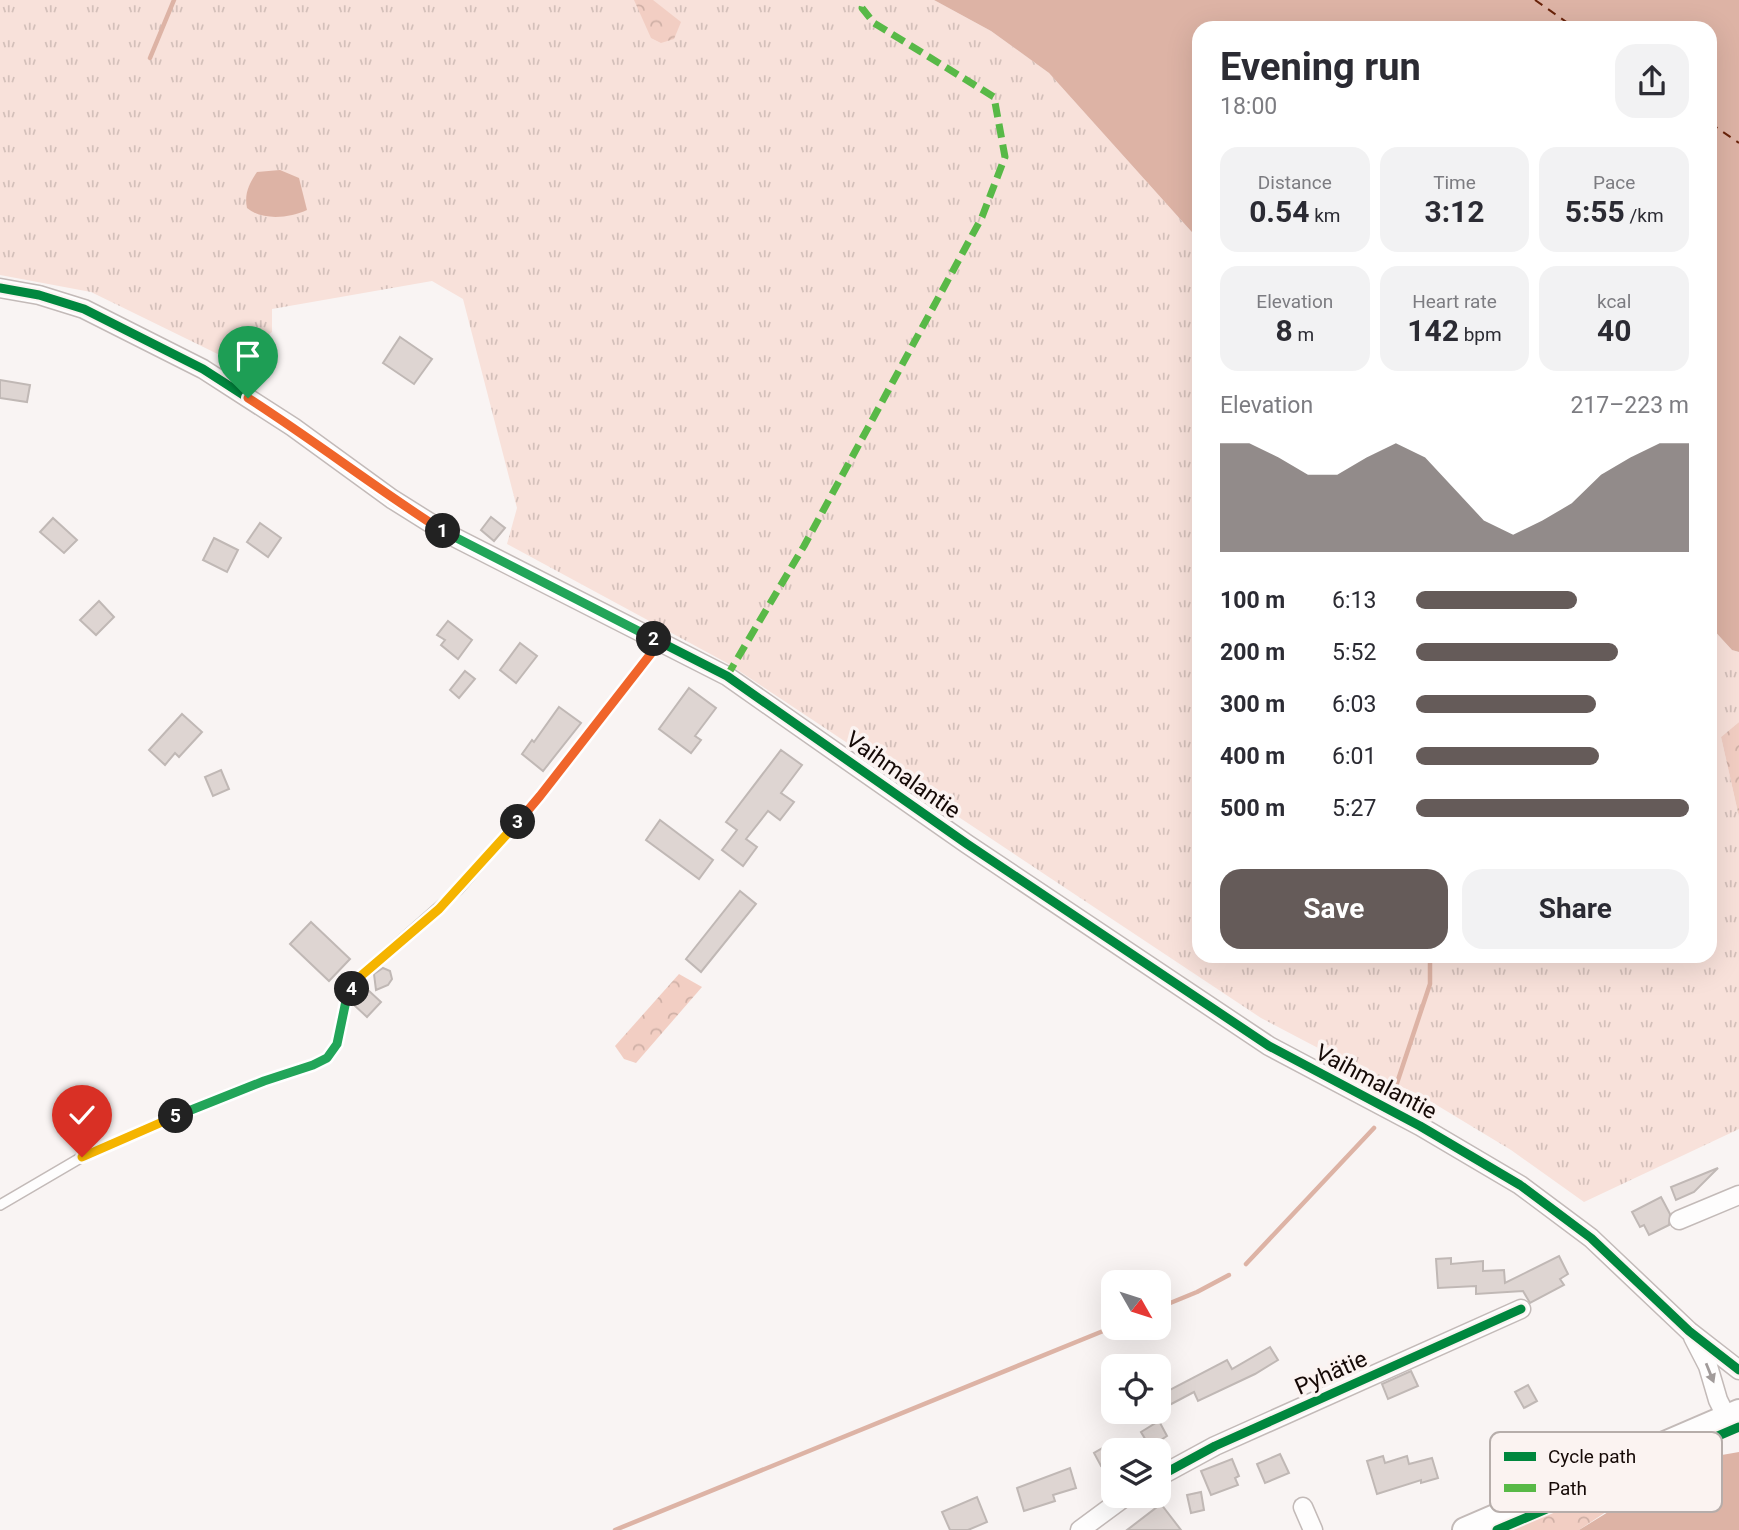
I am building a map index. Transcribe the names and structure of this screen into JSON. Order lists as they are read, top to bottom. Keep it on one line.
{"streets":{"street":["Vaihmalantie","Pyhätie"]},"legend":["Cycle path","Path"],"north":"bottom right","page":{"heading":["Evening run","18:00"],"stats":[["Distance","0.54 km"],["Time","3:12"],["Pace","5:55 /km"],["Elevation","8 m"],["Heart rate","142 bpm"],["kcal","40"]],"chart":["Elevation","217–223 m"],"pins":["1","2","3","4","5"],"list":[{"name":"100 m","note":"6:13"},{"name":"200 m","note":"5:52"},{"name":"300 m","note":"6:03"},{"name":"400 m","note":"6:01"},{"name":"500 m","note":"5:27"}],"buttons":["Save","Share"]}}
